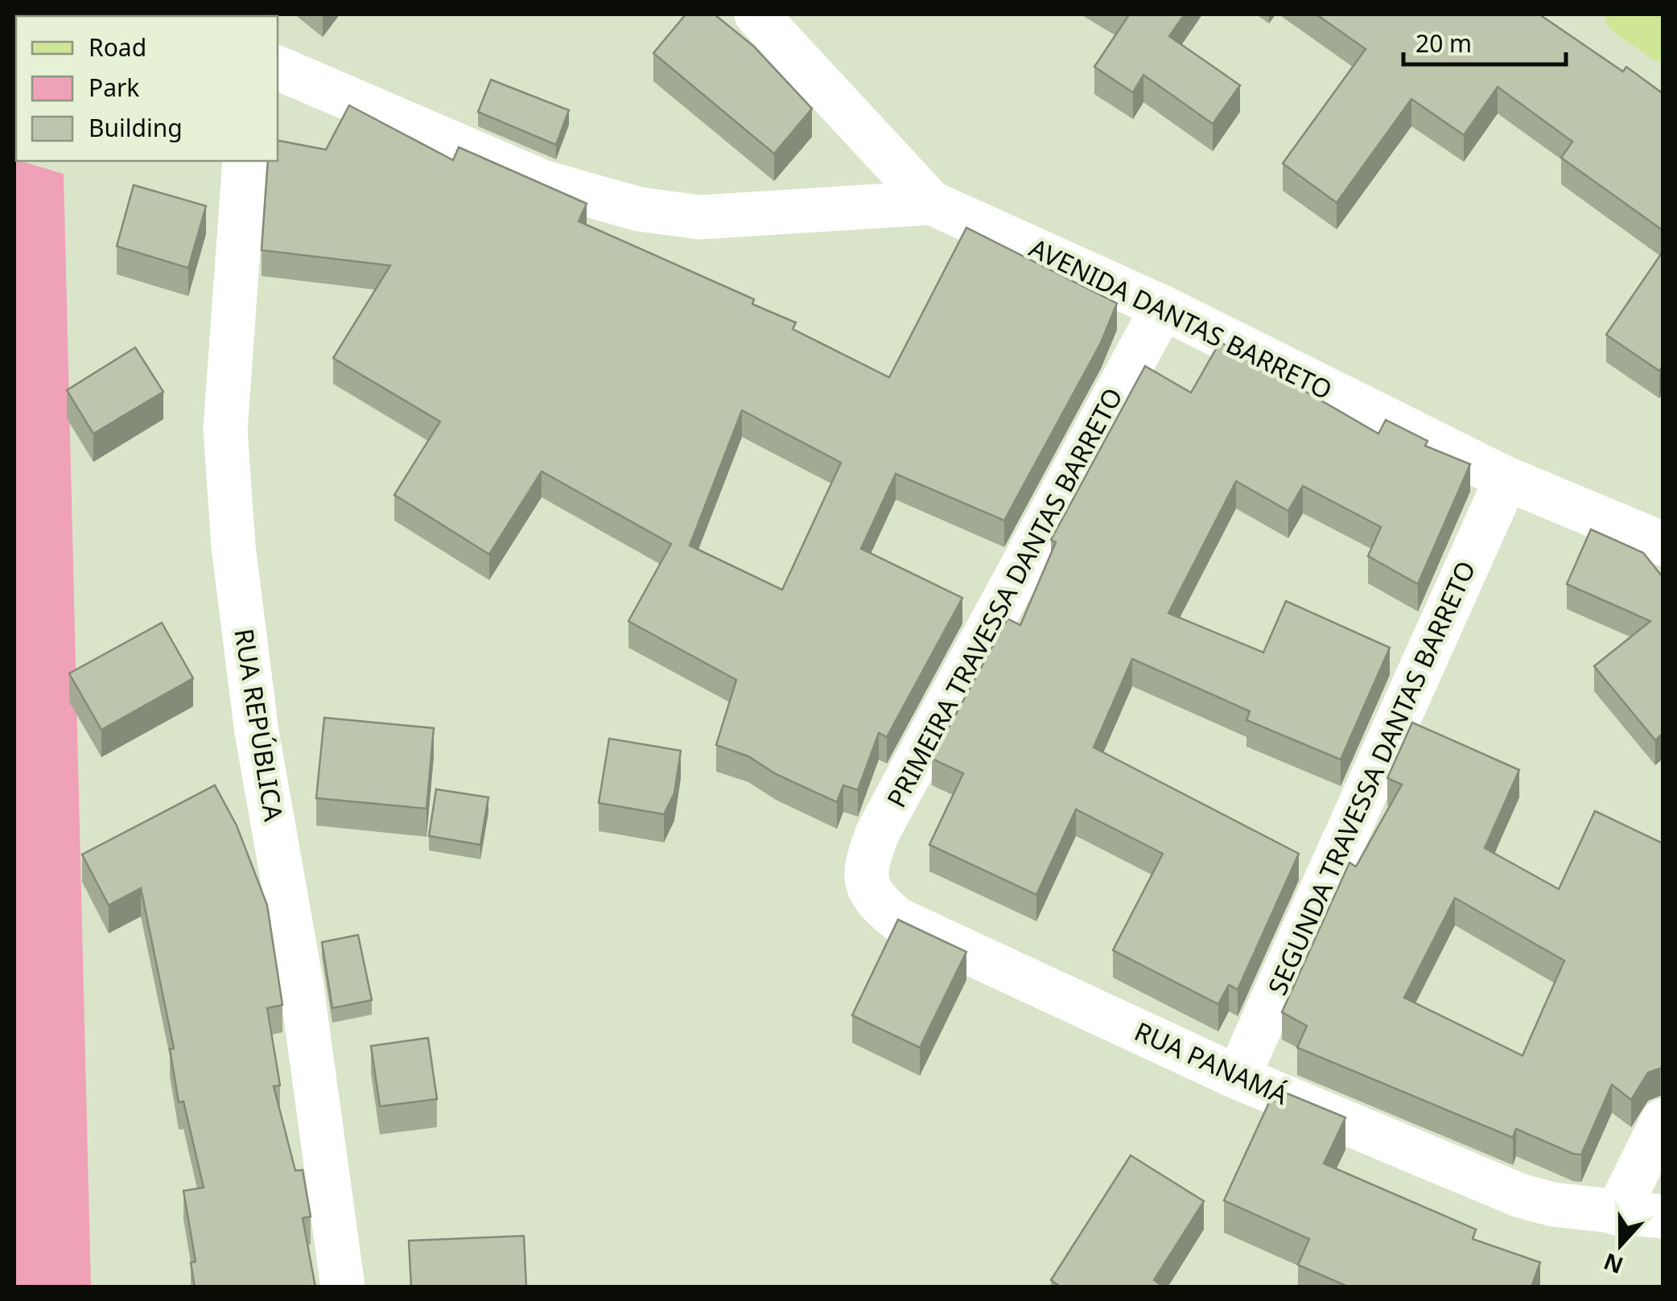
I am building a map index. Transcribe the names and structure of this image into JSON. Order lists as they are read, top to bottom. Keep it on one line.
{"streets":{"street":["AVENIDA DANTAS BARRETO","PRIMEIRA TRAVESSA DANTAS BARRETO","RUA REPÚBLICA","SEGUNDA TRAVESSA DANTAS BARRETO","RUA PANAMÁ"]},"crossings":[["AVENIDA DANTAS BARRETO","PRIMEIRA TRAVESSA DANTAS BARRETO"],["AVENIDA DANTAS BARRETO","SEGUNDA TRAVESSA DANTAS BARRETO"],["PRIMEIRA TRAVESSA DANTAS BARRETO","RUA PANAMÁ"],["SEGUNDA TRAVESSA DANTAS BARRETO","RUA PANAMÁ"]],"legend":["Road","Park","Building"],"scale_bar":"20 m","north":"bottom"}
